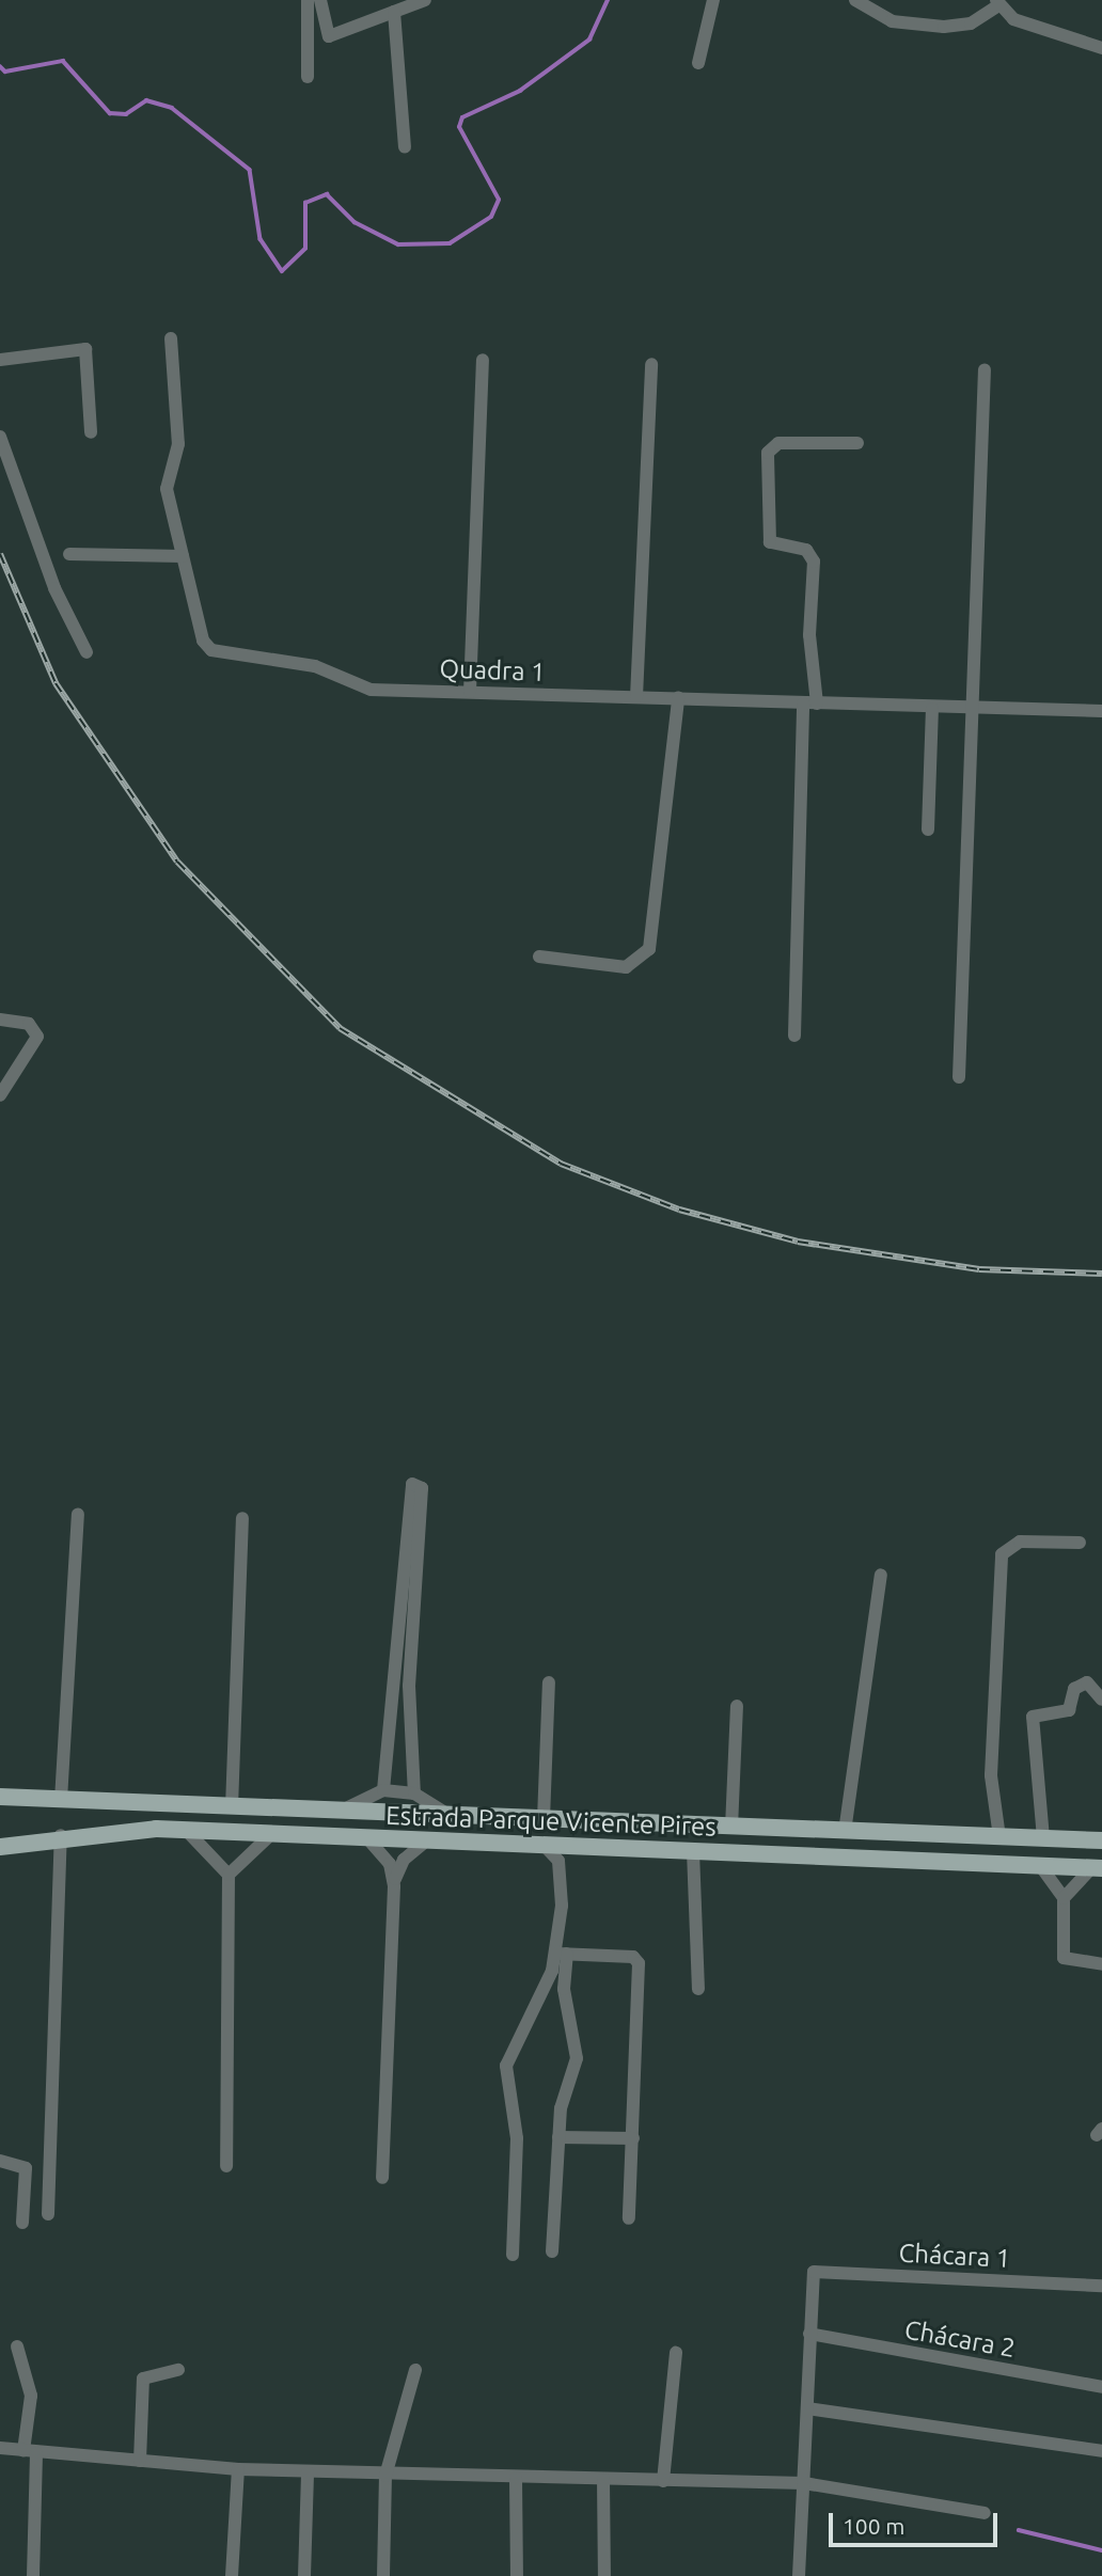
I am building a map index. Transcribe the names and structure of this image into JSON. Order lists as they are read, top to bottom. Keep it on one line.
{"streets":{"main road":["Estrada Parque Vicente Pires"],"street":["Quadra 1","Chácara 1","Chácara 2"]},"crossings":[["Chácara 1","Chácara 2"]],"scale_bar":"100 m"}
